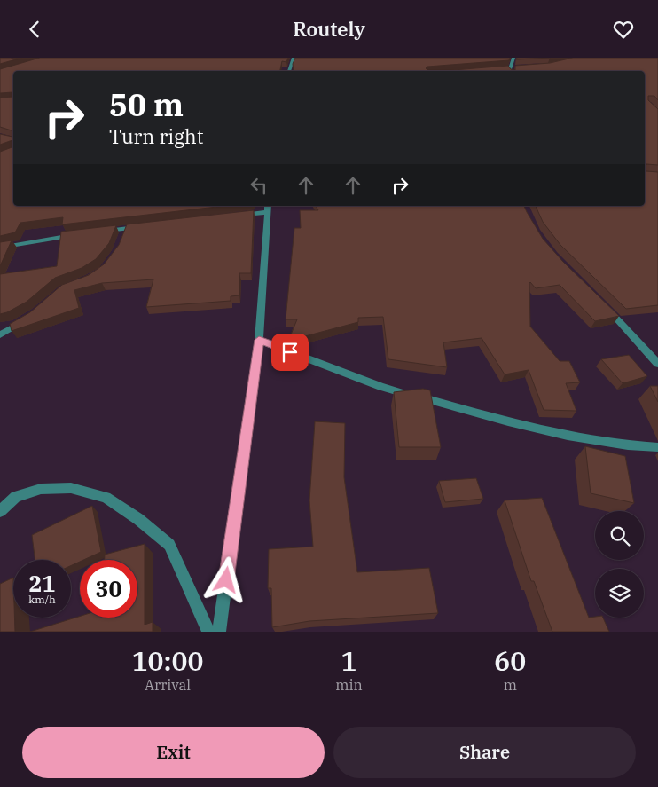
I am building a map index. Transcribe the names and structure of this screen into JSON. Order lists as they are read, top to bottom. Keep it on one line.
{"page":{"header":"Routely","turn":["50 m","Turn right"],"speed":"21 km/h","limit":"30","eta":["10:00","Arrival","1","min","60","m"],"buttons":["Exit","Share"]}}
